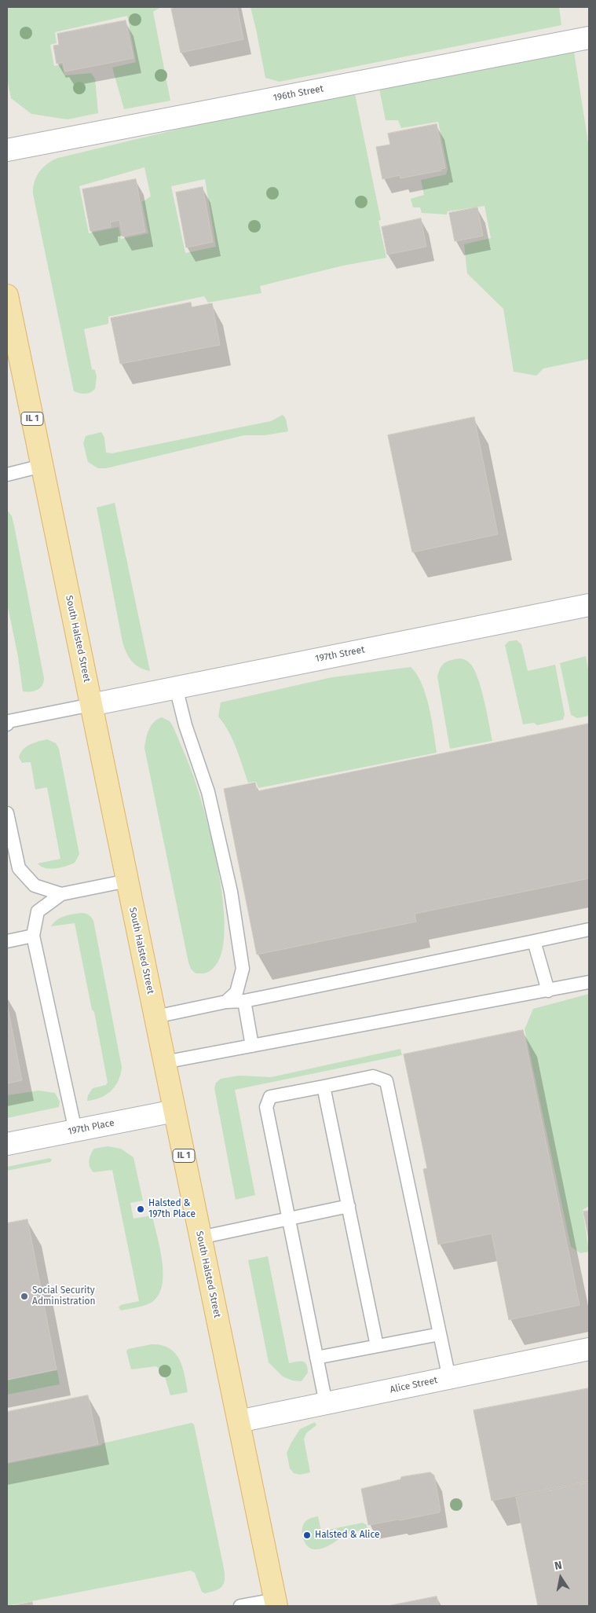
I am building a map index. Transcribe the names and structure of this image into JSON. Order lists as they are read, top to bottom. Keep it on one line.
{"streets":{"main road":["IL 1","South Halsted Street"],"street":["196th Street","197th Street","197th Place","Alice Street"]},"crossings":[["South Halsted Street","197th Street"],["South Halsted Street","197th Place"],["South Halsted Street","Alice Street"]],"places":["Halsted & 197th Place","Social Security Administration","Halsted & Alice"],"north":"top"}
